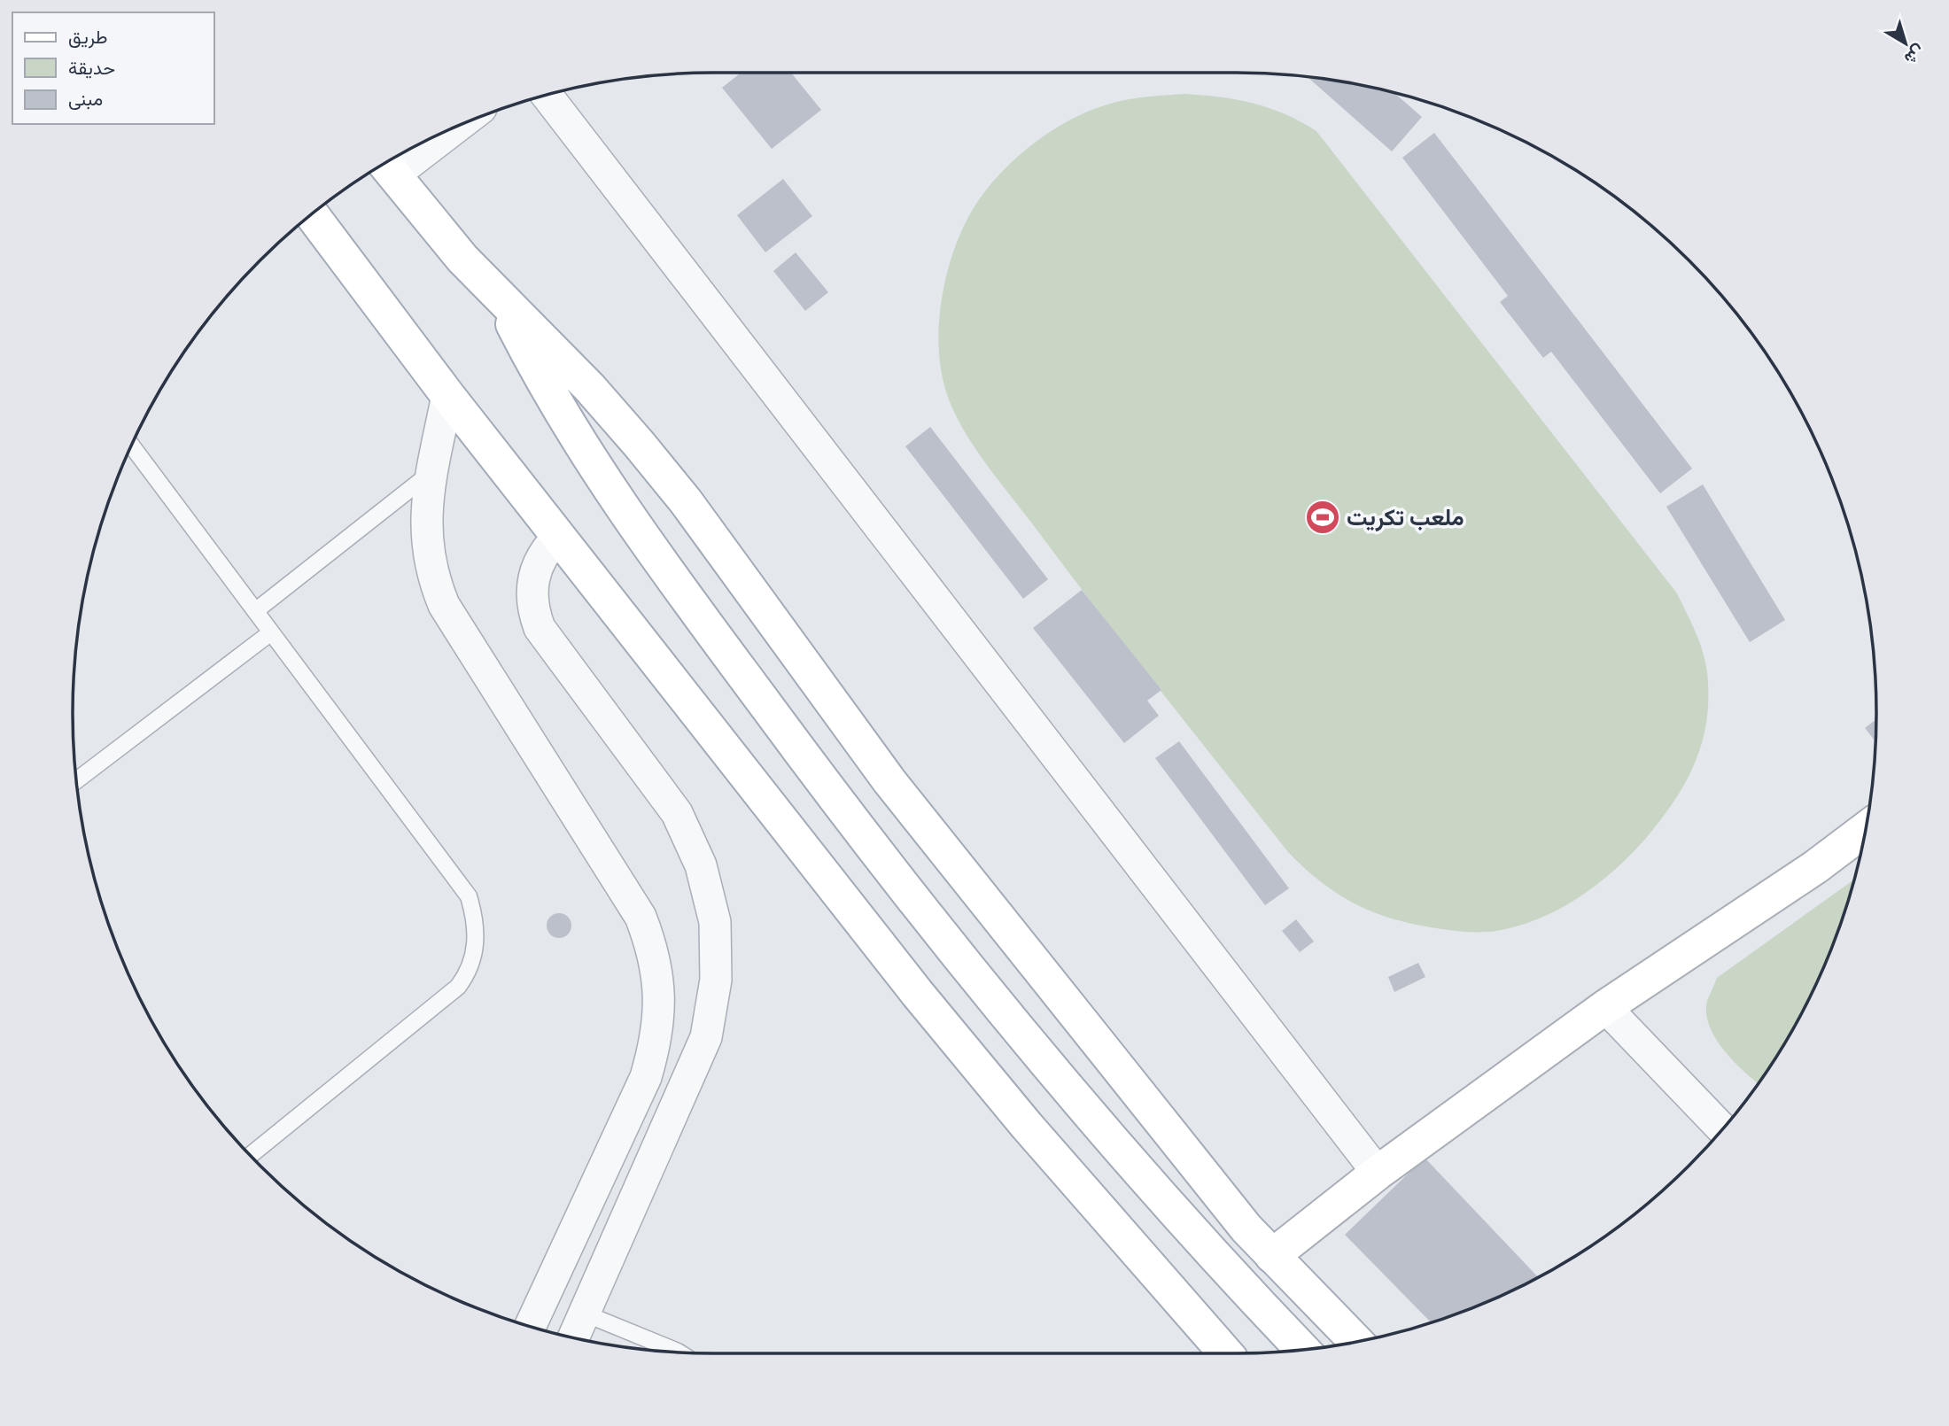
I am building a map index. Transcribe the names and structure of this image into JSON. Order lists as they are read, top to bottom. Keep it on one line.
{"places":{"sports":["ملعب تكريت"]},"legend":["طريق","حديقة","مبنى"],"north":"bottom right"}
